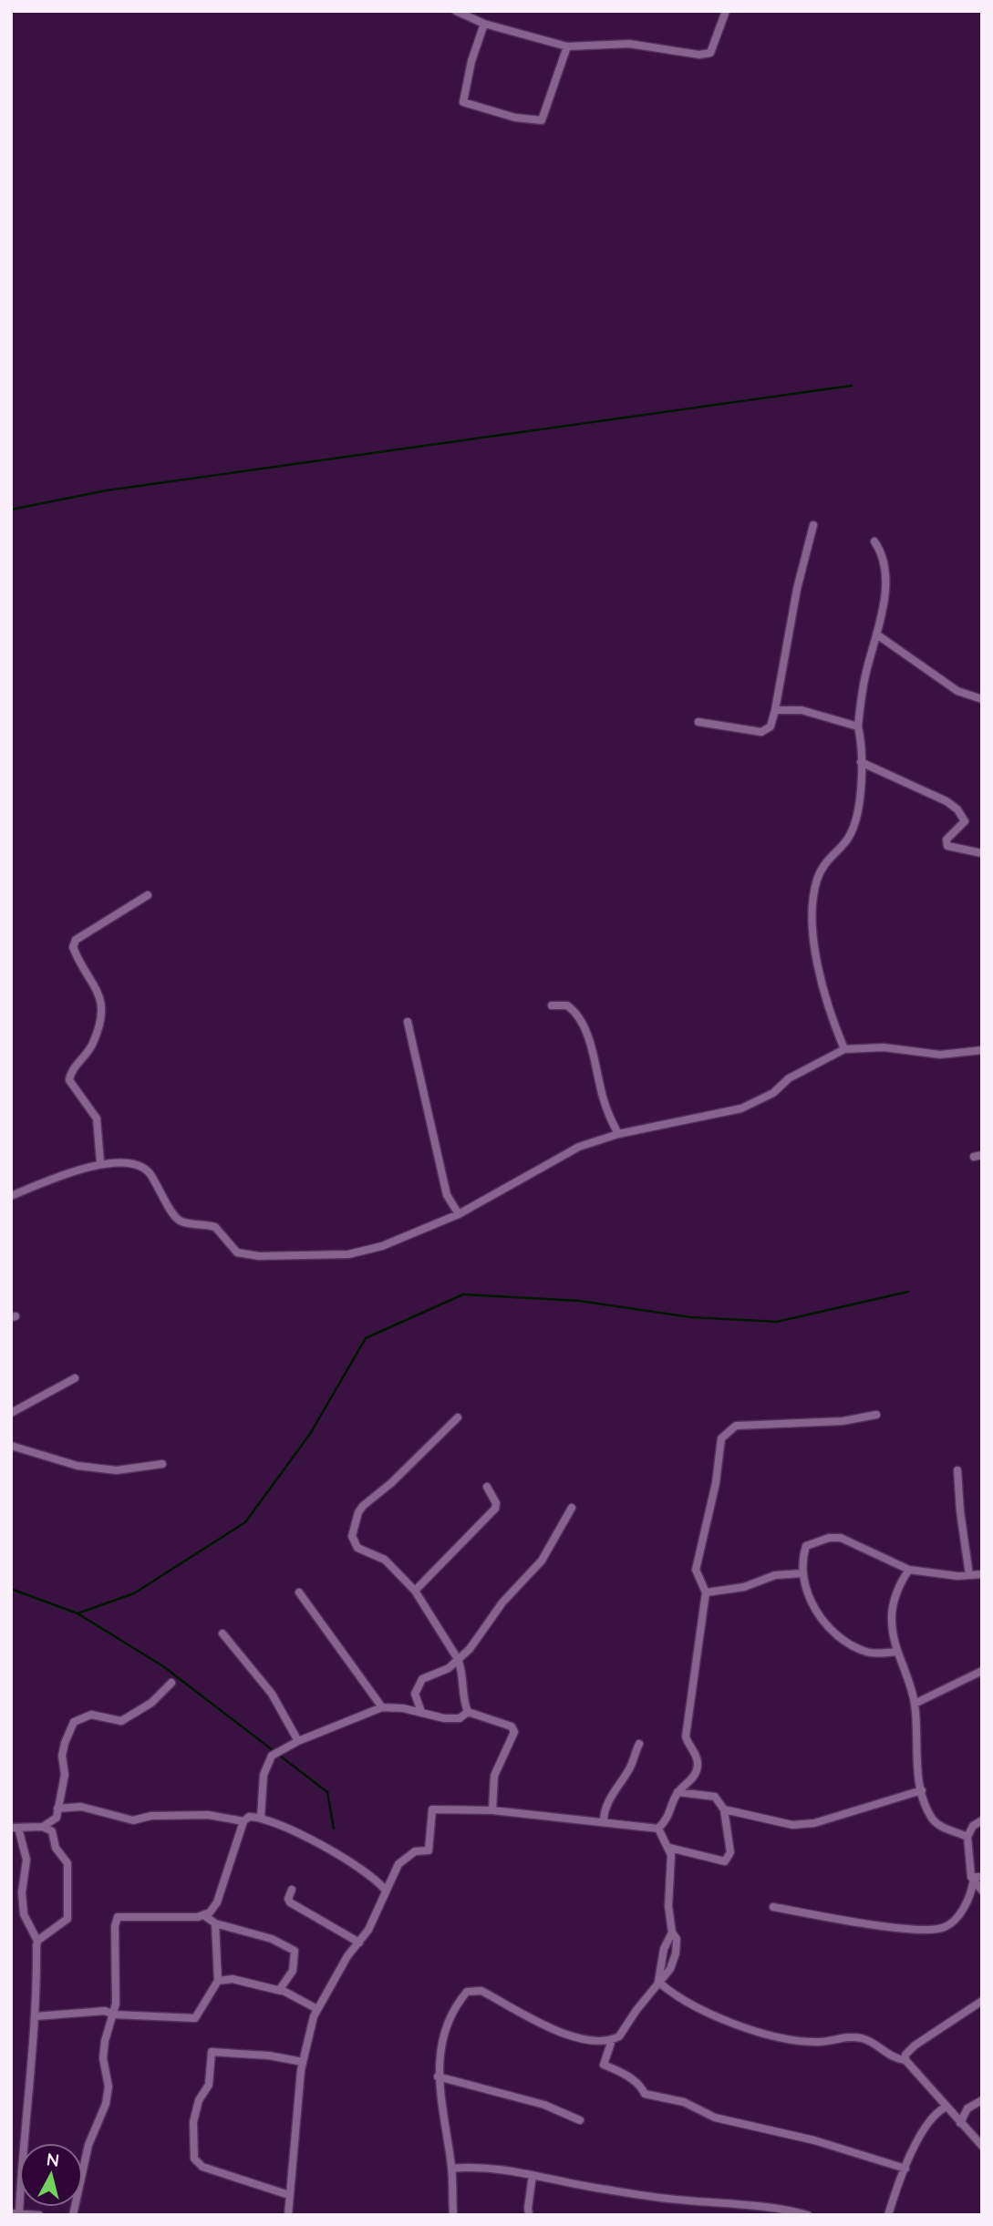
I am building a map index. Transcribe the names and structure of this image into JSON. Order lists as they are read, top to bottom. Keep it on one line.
{"north":"top"}
